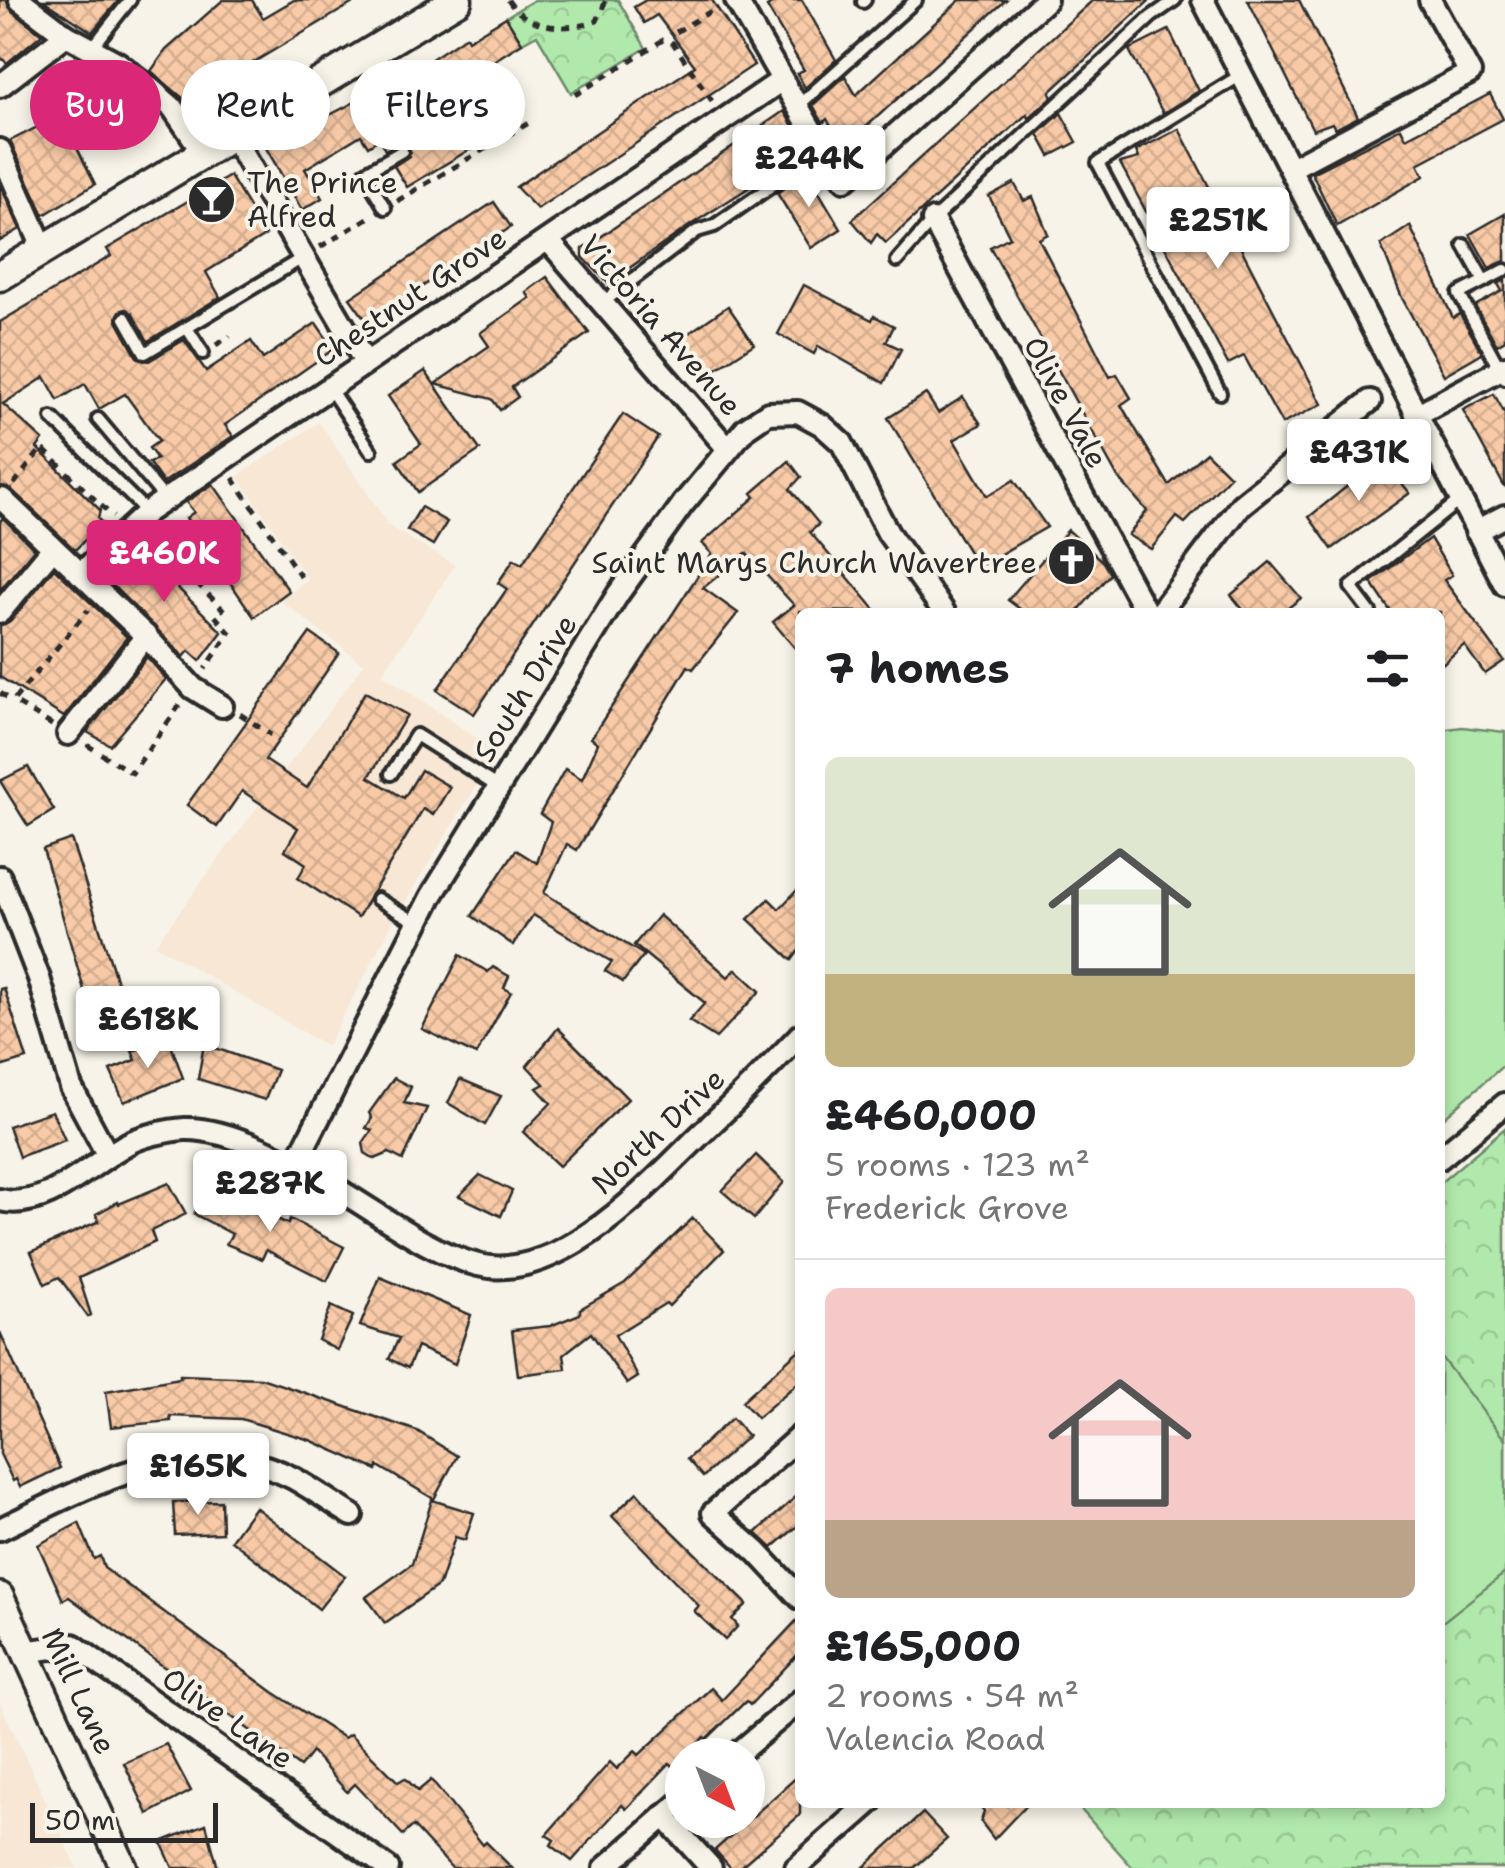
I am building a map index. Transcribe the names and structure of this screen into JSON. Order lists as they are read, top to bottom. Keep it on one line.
{"streets":{"street":["Chestnut Grove","Victoria Avenue","Olive Vale","South Drive","North Drive","Mill Lane","Olive Lane"]},"crossings":[["Chestnut Grove","Victoria Avenue"],["Victoria Avenue","South Drive"],["South Drive","North Drive"],["Mill Lane","Olive Lane"]],"places":{"bar":["The Prince Alfred"],"church":["Saint Marys Church Wavertree"]},"scale_bar":"50 m","north":"bottom right","page":{"chip":["Buy","Rent","Filters"],"price":["£244K","£251K","£431K","£460K","£618K","£287K","£165K"],"heading":"7 homes","list":[{"name":"£460,000","note":"5 rooms · 123 m² · Frederick Grove"},{"name":"£165,000","note":"2 rooms · 54 m² · Valencia Road"}],"scale":"50 m"}}
